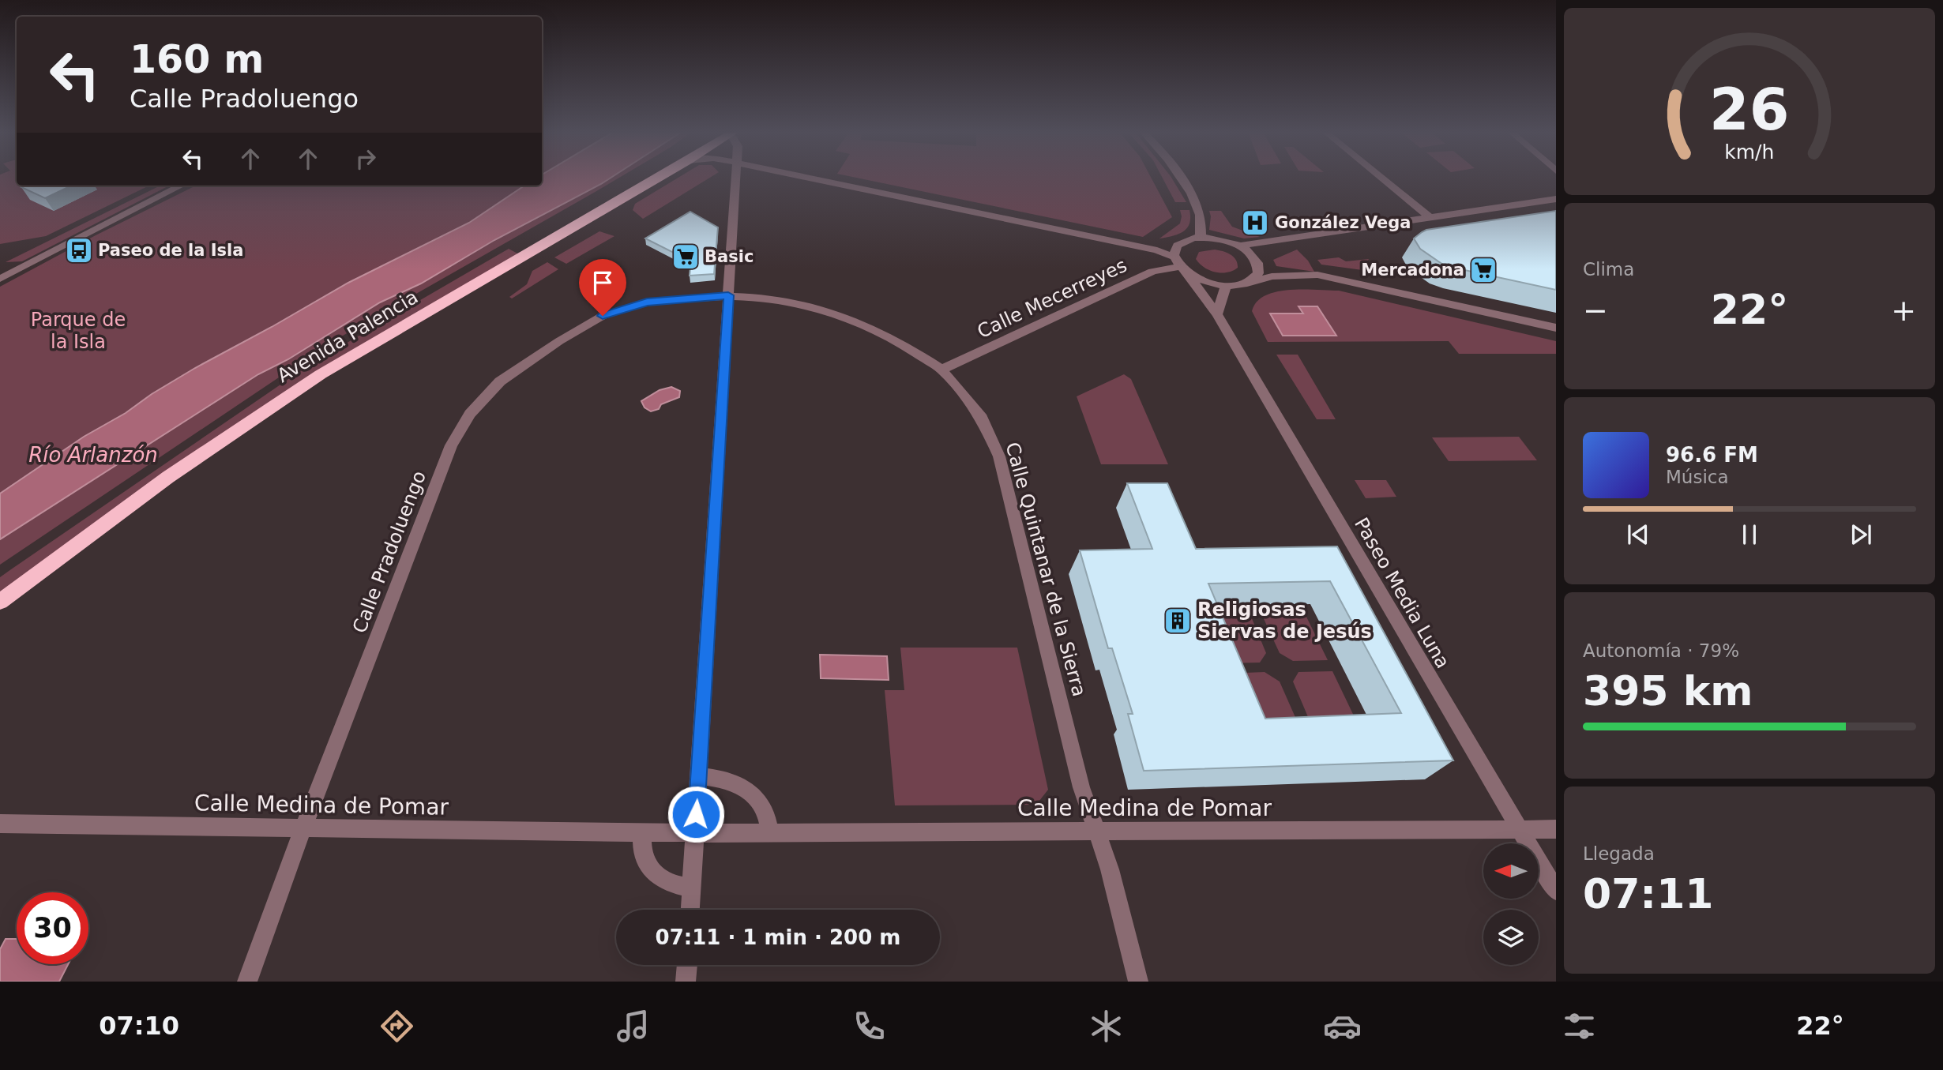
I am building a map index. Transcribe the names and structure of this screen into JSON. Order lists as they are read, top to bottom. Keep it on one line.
{"streets":{"highway":["Avenida Palencia"],"street":["Calle Mecerreyes","Calle Pradoluengo","Calle Quintanar de la Sierra","Paseo Media Luna","Calle Medina de Pomar"]},"crossings":[["Calle Mecerreyes","Calle Quintanar de la Sierra"],["Calle Mecerreyes","Paseo Media Luna"],["Calle Pradoluengo","Calle Quintanar de la Sierra"],["Calle Pradoluengo","Calle Medina de Pomar"],["Calle Quintanar de la Sierra","Calle Medina de Pomar"],["Paseo Media Luna","Calle Medina de Pomar"]],"water":["Río Arlanzón"],"parks":["Parque de la Isla"],"places":{"hospital":["González Vega"],"bus stop":["Paseo de la Isla"],"supermarket":["Basic","Mercadona"],"building":["Religiosas Siervas de Jesús"]},"north":"left","page":{"turn":["160 m","Calle Pradoluengo"],"tile":["Clima",["Autonomía · 79%","395 km"],["Llegada","07:11"]],"heat":["−","22°","+"],"song":["96.6 FM","Música"],"limit":"30","trip":"07:11 · 1 min · 200 m","tabs":["07:10","22°"],"gauge":["26","km/h"]}}
